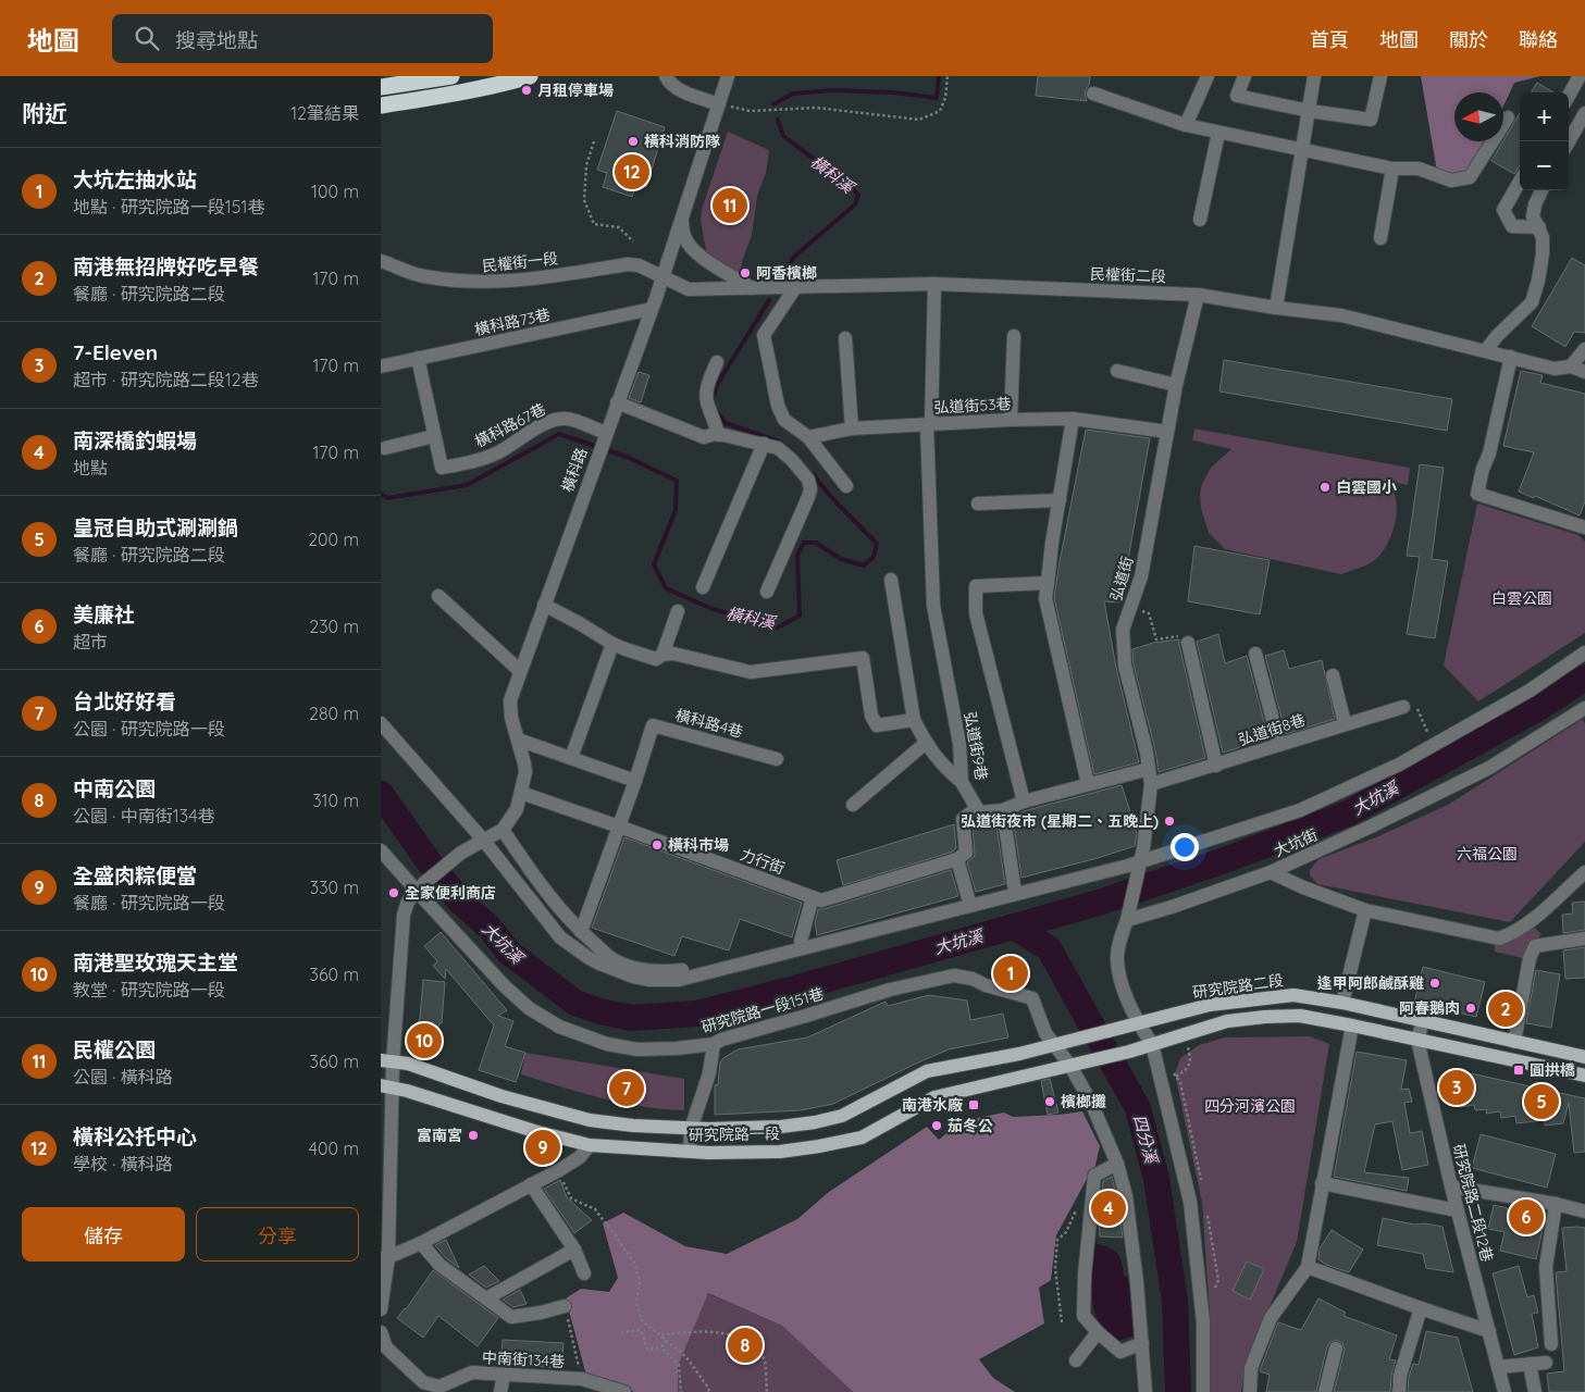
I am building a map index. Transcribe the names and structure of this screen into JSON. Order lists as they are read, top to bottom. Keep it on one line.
{"streets":{"main road":["研究院路二段","研究院路一段"],"street":["民權街一段","民權街二段","橫科路73巷","弘道街53巷","橫科路67巷","橫科路","弘道街","橫科路4巷","弘道街8巷","弘道街9巷","大坑街","力行街","研究院路一段151巷","研究院路二段12巷","中南街134巷"]},"crossings":[["民權街一段","民權街二段"],["民權街一段","橫科路"],["民權街二段","橫科路"],["民權街二段","弘道街"],["民權街二段","弘道街9巷"],["橫科路73巷","橫科路67巷"],["橫科路73巷","橫科路"],["弘道街53巷","弘道街"],["弘道街53巷","弘道街9巷"],["橫科路67巷","橫科路"],["橫科路","力行街"],["弘道街","弘道街8巷"],["弘道街","大坑街"],["研究院路二段","研究院路一段"],["研究院路二段","研究院路二段12巷"],["研究院路一段151巷","研究院路一段"]],"water":["橫科溪","大坑溪","四分溪"],"parks":["白雲公園","六福公園","四分河濱公園"],"places":{"other":["月租停車場","橫科消防隊","阿香檳榔","白雲國小","弘道街夜市 (星期二、五晚上)","橫科市場","全家便利商店","逢甲阿郎鹹酥雞","阿春鵝肉","檳榔攤","茄冬公","富南宮"],"transit":["圓拱橋","南港水廠"]},"north":"left","page":{"header":"地圖","search":"搜尋地點","nav":["首頁","地圖","關於","聯絡"],"heading":["附近","12筆結果"],"map_buttons":["+","−"],"list":[{"mark":"1","name":"大坑左抽水站","note":"地點 · 研究院路一段151巷","value":"100 m"},{"mark":"2","name":"南港無招牌好吃早餐","note":"餐廳 · 研究院路二段","value":"170 m"},{"mark":"3","name":"7-Eleven","note":"超市 · 研究院路二段12巷","value":"170 m"},{"mark":"4","name":"南深橋釣蝦場","note":"地點","value":"170 m"},{"mark":"5","name":"皇冠自助式涮涮鍋","note":"餐廳 · 研究院路二段","value":"200 m"},{"mark":"6","name":"美廉社","note":"超市","value":"230 m"},{"mark":"7","name":"台北好好看","note":"公園 · 研究院路一段","value":"280 m"},{"mark":"8","name":"中南公園","note":"公園 · 中南街134巷","value":"310 m"},{"mark":"9","name":"全盛肉粽便當","note":"餐廳 · 研究院路一段","value":"330 m"},{"mark":"10","name":"南港聖玫瑰天主堂","note":"教堂 · 研究院路一段","value":"360 m"},{"mark":"11","name":"民權公園","note":"公園 · 橫科路","value":"360 m"},{"mark":"12","name":"橫科公托中心","note":"學校 · 橫科路","value":"400 m"}],"pins":["12","11","1","2","10","3","7","5","9","4","6","8"],"buttons":["儲存","分享"]}}
